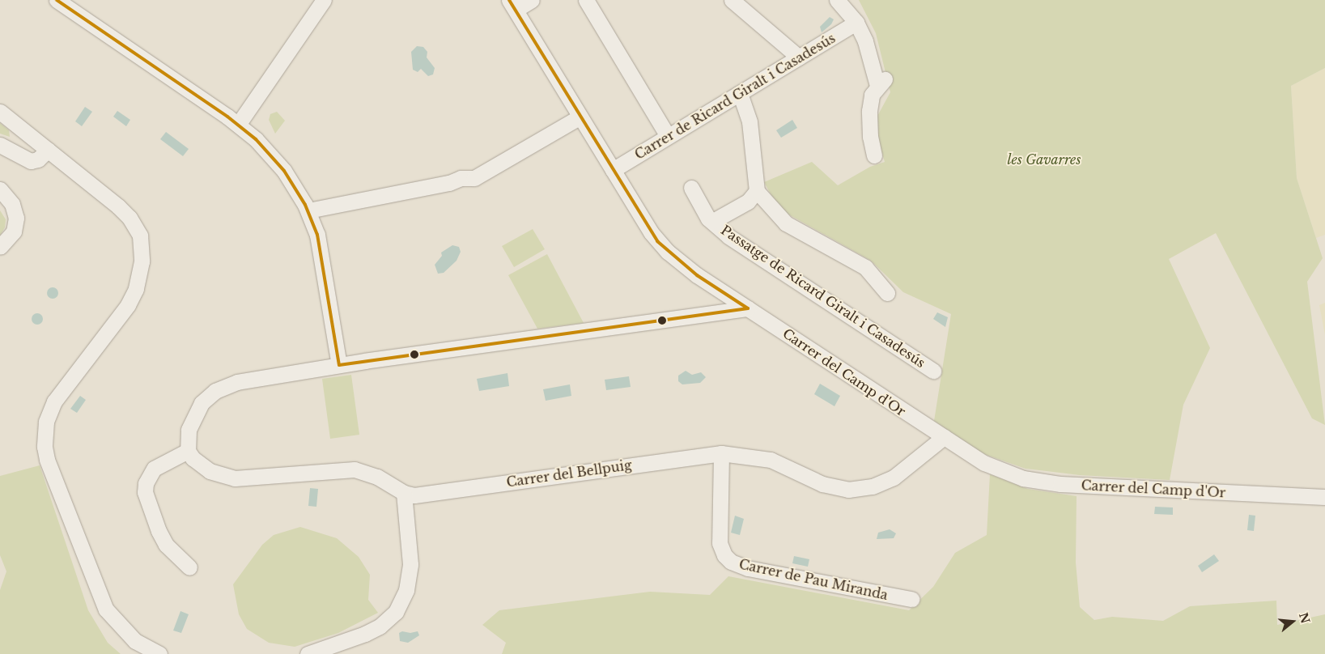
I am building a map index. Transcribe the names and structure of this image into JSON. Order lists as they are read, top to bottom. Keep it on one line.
{"streets":{"street":["Carrer de Ricard Giralt i Casadesús","Passatge de Ricard Giralt i Casadesús","Carrer del Camp d'Or","Carrer del Bellpuig","Carrer de Pau Miranda"]},"crossings":[["Carrer de Ricard Giralt i Casadesús","Carrer del Camp d'Or"],["Carrer del Camp d'Or","Carrer del Bellpuig"],["Carrer del Bellpuig","Carrer de Pau Miranda"]],"parks":["les Gavarres"],"north":"right"}
